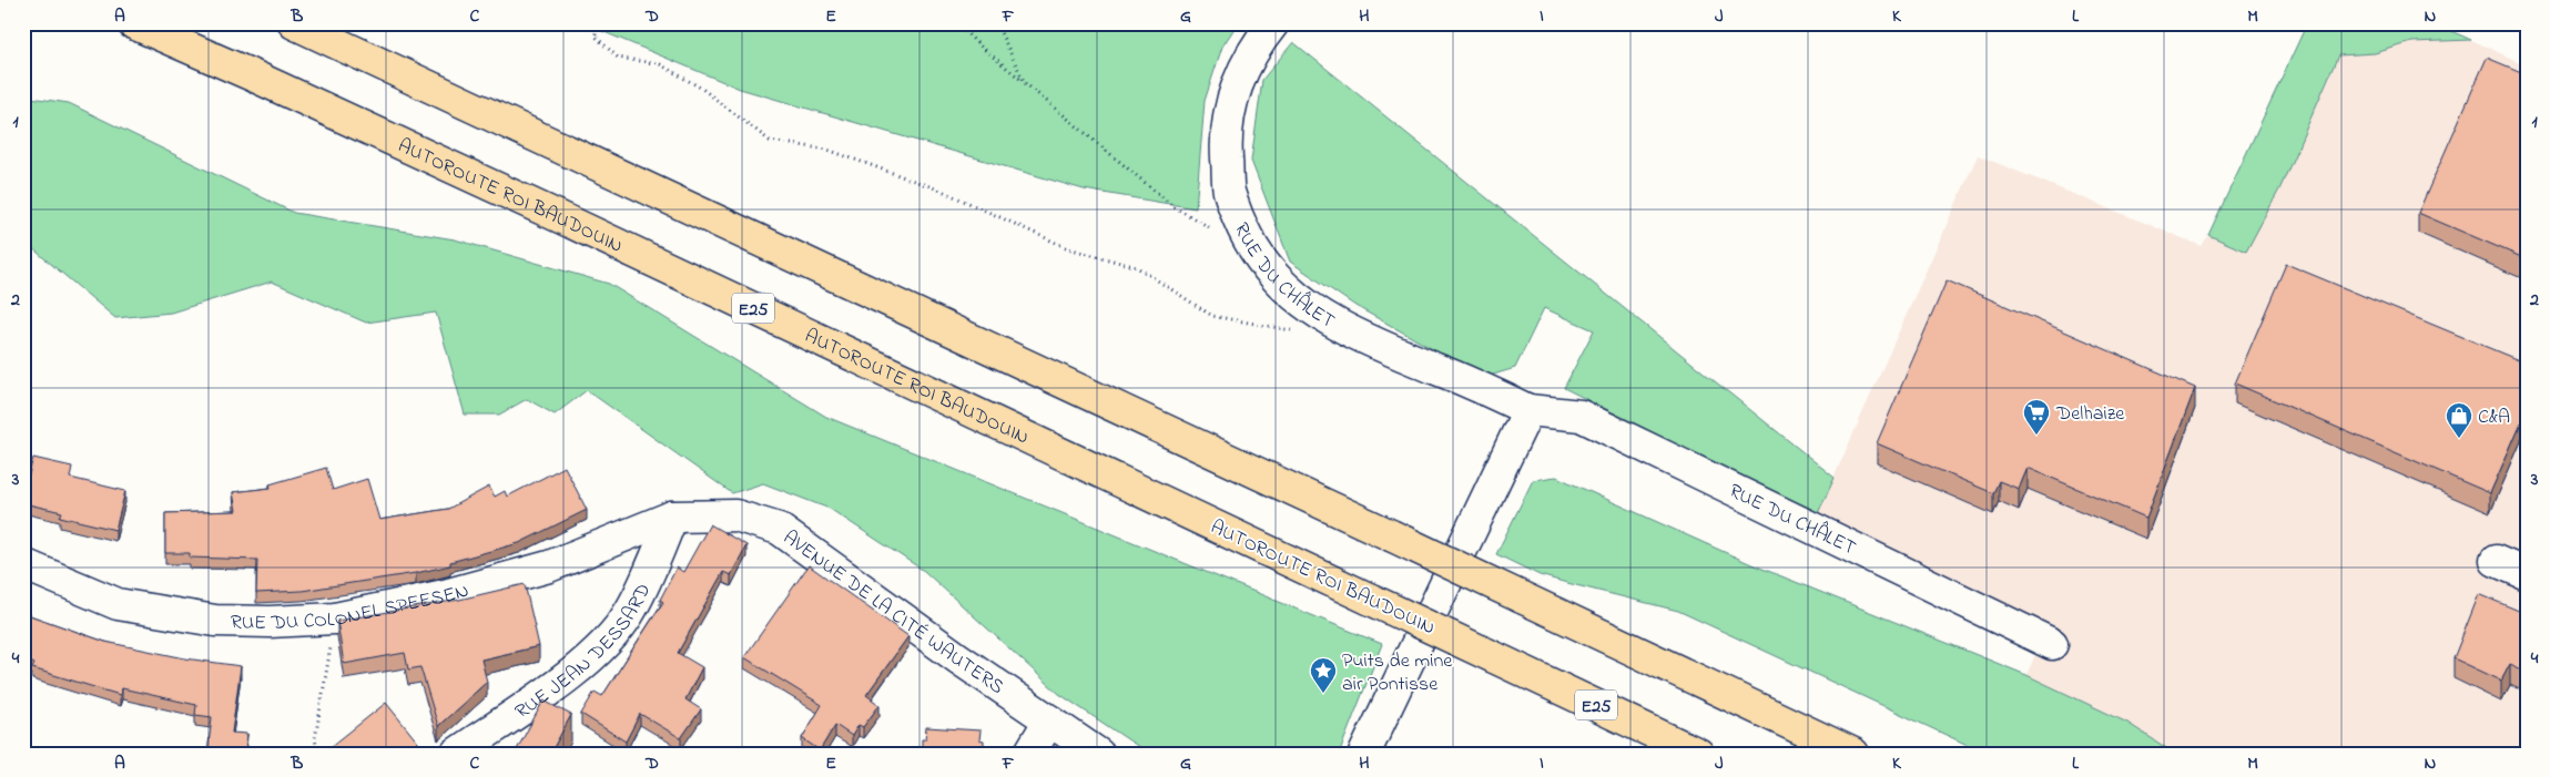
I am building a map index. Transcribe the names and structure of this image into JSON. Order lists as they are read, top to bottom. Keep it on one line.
{"streets":{"highway":["AUTOROUTE ROI BAUDOUIN","E25"],"street":["RUE DU CHÂLET","RUE DU COLONEL SPEESEN","AVENUE DE LA CITÉ WAUTERS","RUE JEAN DESSARD"]},"crossings":[["RUE DU COLONEL SPEESEN","AVENUE DE LA CITÉ WAUTERS"],["RUE DU COLONEL SPEESEN","RUE JEAN DESSARD"],["AVENUE DE LA CITÉ WAUTERS","RUE JEAN DESSARD"]],"places":{"supermarket":["Delhaize"],"shop":["C&A"],"place":["Puits de mine air Pontisse"]},"grid":{"columns":["A","B","C","D","E","F","G","H","I","J","K","L","M","N"],"rows":["1","2","3","4"]}}
